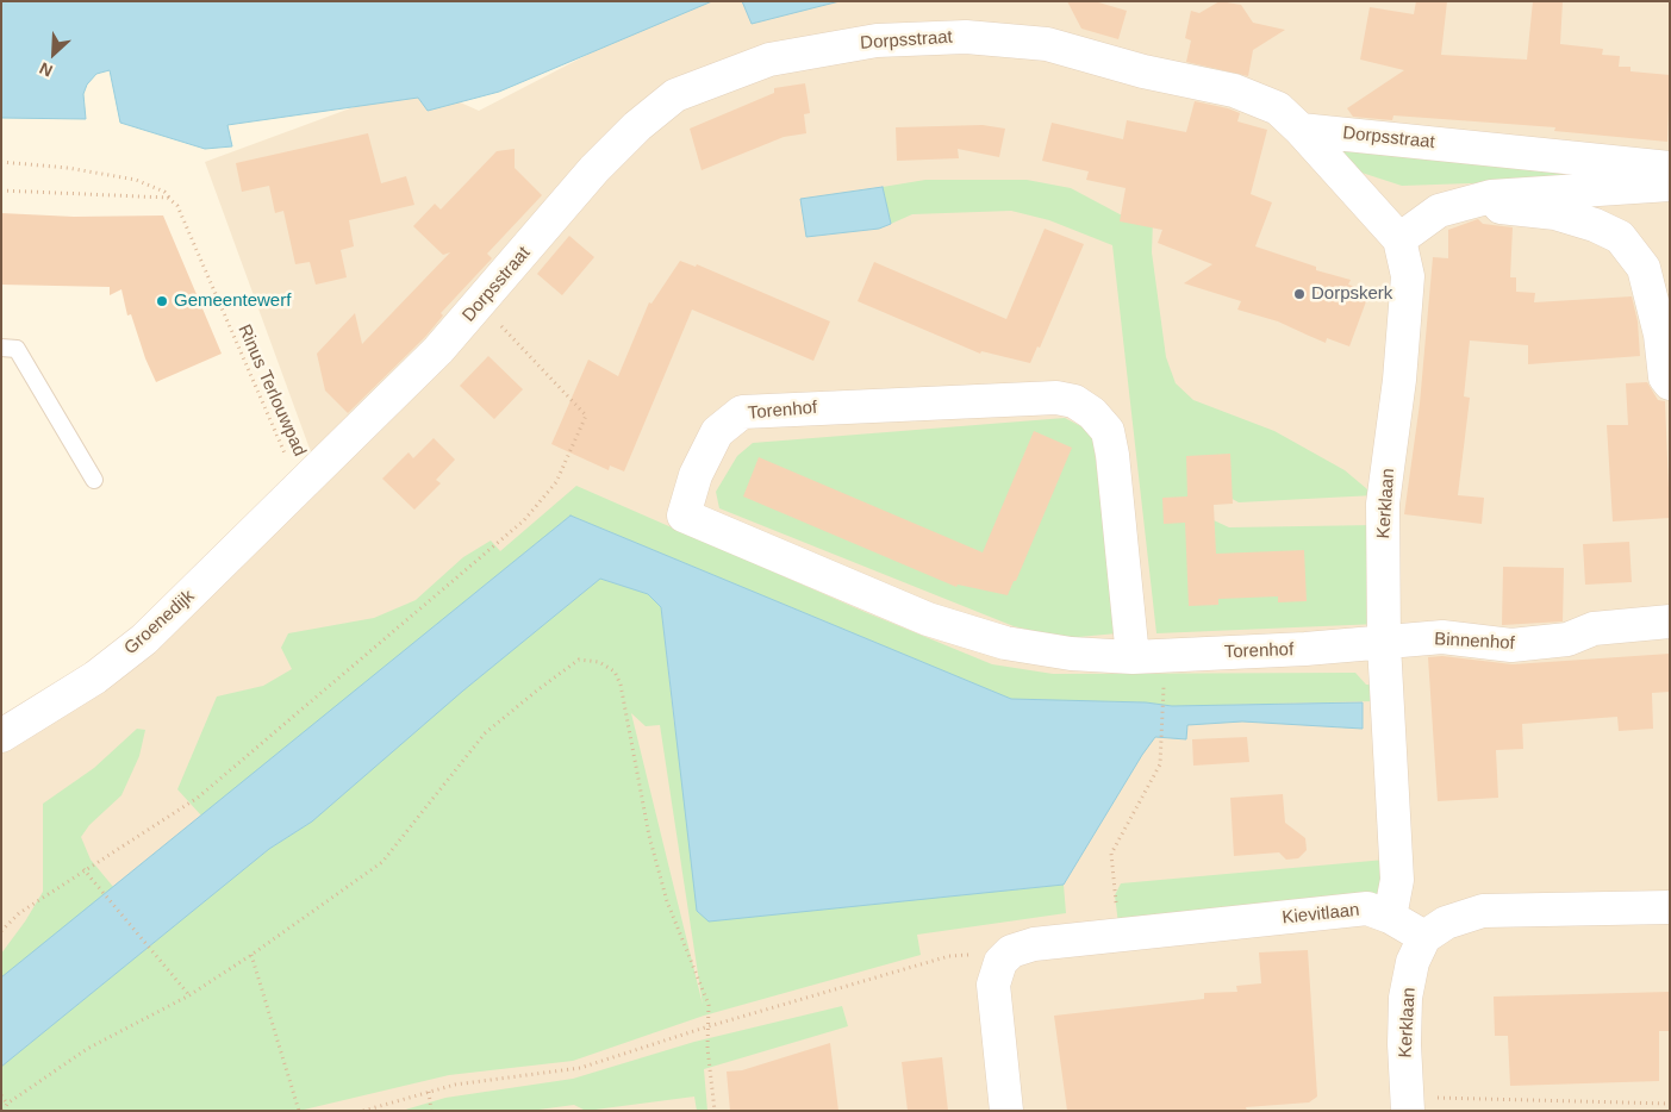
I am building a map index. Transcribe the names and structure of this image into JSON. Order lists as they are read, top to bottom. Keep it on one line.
{"streets":{"street":["Dorpsstraat","Torenhof","Kerklaan","Groenedijk","Binnenhof","Kievitlaan"],"path":["Rinus Terlouwpad"]},"crossings":[["Dorpsstraat","Rinus Terlouwpad"],["Dorpsstraat","Kerklaan"],["Dorpsstraat","Groenedijk"],["Rinus Terlouwpad","Groenedijk"],["Torenhof","Kerklaan"],["Torenhof","Binnenhof"],["Kerklaan","Binnenhof"],["Kerklaan","Kievitlaan"]],"places":["Dorpskerk","Gemeentewerf"],"north":"bottom left"}
